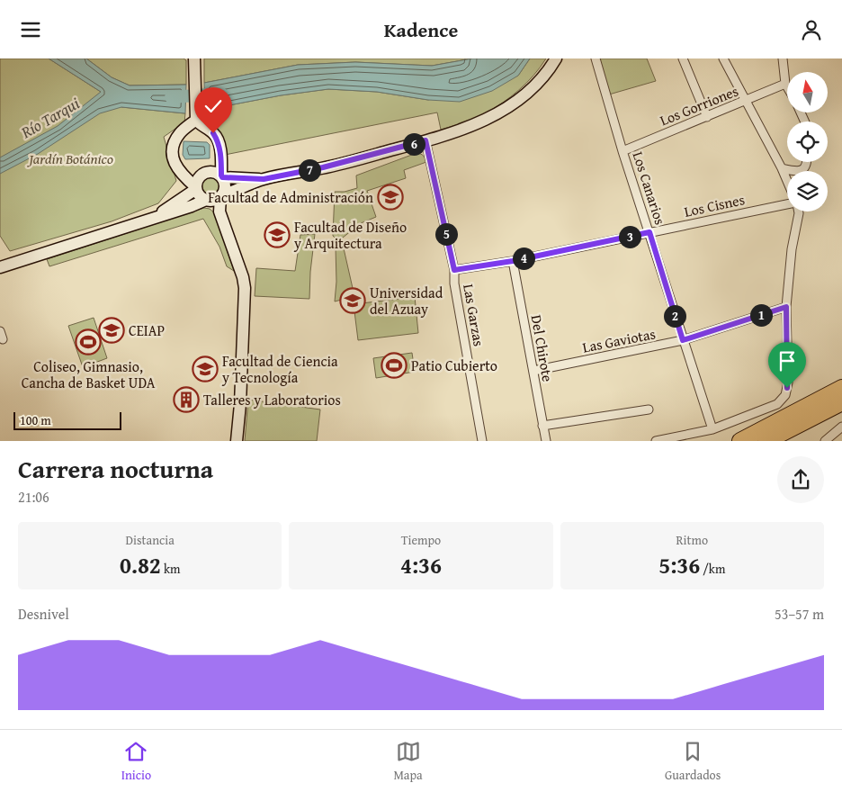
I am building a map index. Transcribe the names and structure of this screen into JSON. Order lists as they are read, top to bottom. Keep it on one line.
{"streets":{"street":["Los Gorriones","Los Canarios","Los Cisnes","Las Garzas","Las Gaviotas","Del Chirote"]},"crossings":[["Los Gorriones","Los Canarios"],["Los Canarios","Los Cisnes"],["Los Canarios","Las Gaviotas"],["Los Cisnes","Las Garzas"],["Los Cisnes","Del Chirote"],["Las Gaviotas","Del Chirote"]],"water":["Río Tarqui"],"parks":["Jardín Botánico"],"places":{"school or university":["Facultad de Administración","Facultad de Diseño y Arquitectura","Universidad del Azuay","CEIAP","Facultad de Ciencia y Tecnología"],"sports":["Coliseo, Gimnasio, Cancha de Basket UDA","Patio Cubierto"],"building":["Talleres y Laboratorios"]},"scale_bar":"100 m","north":"top","page":{"header":"Kadence","pins":["6","7","5","3","4","1","2"],"scale":"100 m","heading":["Carrera nocturna","21:06"],"stats":[["Distancia","0.82 km"],["Tiempo","4:36"],["Ritmo","5:36 /km"]],"chart":["Desnivel","53–57 m"],"tabs":["Inicio","Mapa","Guardados"]}}
